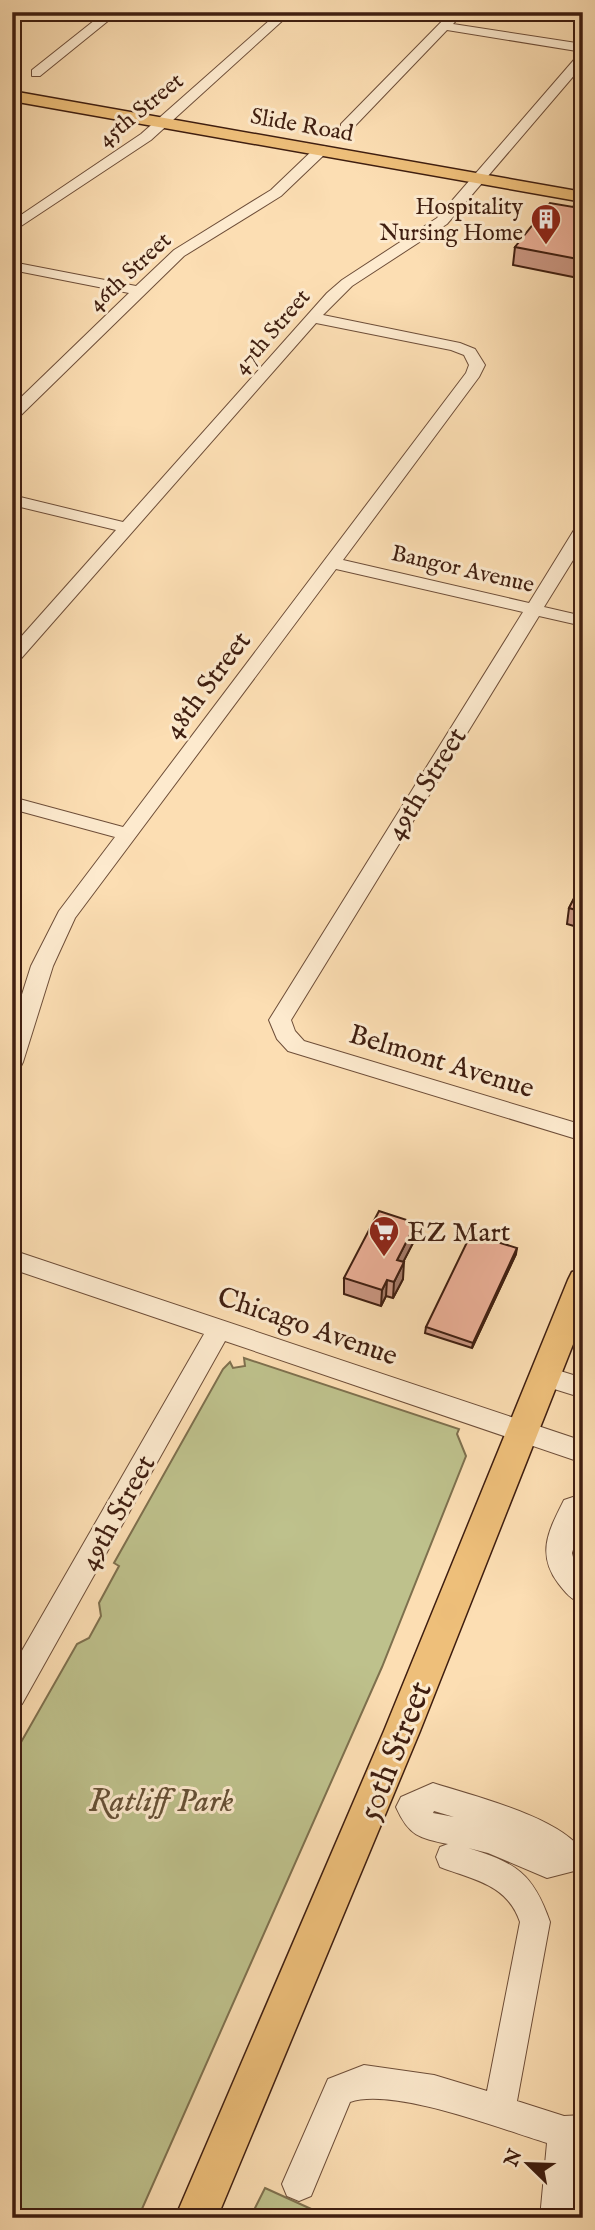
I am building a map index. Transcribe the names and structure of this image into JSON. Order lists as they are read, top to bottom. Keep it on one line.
{"streets":{"main road":["Slide Road","50th Street"],"street":["45th Street","46th Street","47th Street","Bangor Avenue","48th Street","49th Street","Belmont Avenue","Chicago Avenue"]},"crossings":[["45th Street","Slide Road"],["Slide Road","46th Street"],["Slide Road","47th Street"],["47th Street","48th Street"],["Bangor Avenue","48th Street"],["Bangor Avenue","49th Street"],["49th Street","Belmont Avenue"],["49th Street","Chicago Avenue"],["Chicago Avenue","50th Street"]],"parks":["Ratliff Park"],"places":{"building":["Hospitality Nursing Home"],"supermarket":["EZ Mart"]},"north":"top left"}
